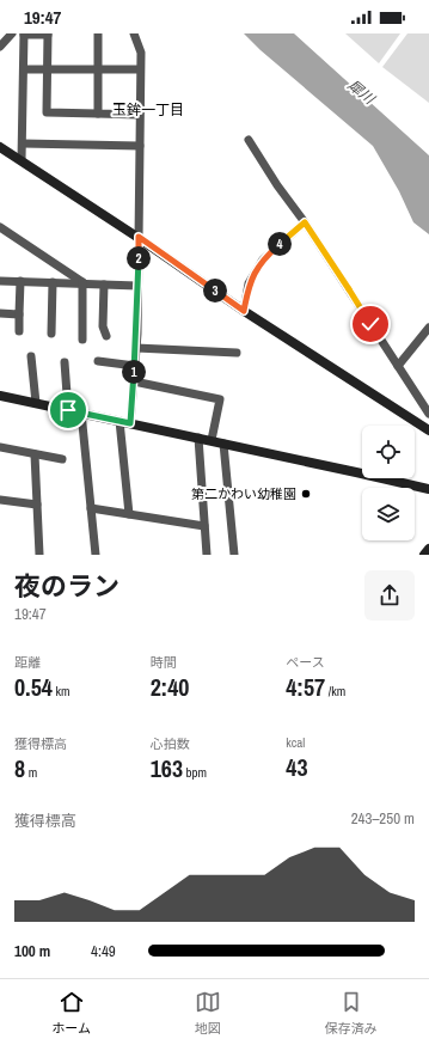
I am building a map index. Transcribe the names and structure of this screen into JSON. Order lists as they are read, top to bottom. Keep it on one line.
{"districts":["玉鉾一丁目"],"water":["犀川"],"places":["第二かわい幼稚園"],"page":{"status":"19:47","pins":["4","2","3","1"],"heading":["夜のラン","19:47"],"stats":[["距離","0.54 km"],["時間","2:40"],["ペース","4:57 /km"],["獲得標高","8 m"],["心拍数","163 bpm"],["kcal","43"]],"chart":["獲得標高","243–250 m"],"list":[{"name":"100 m","note":"4:49"}],"tabs":["ホーム","地図","保存済み"]}}
